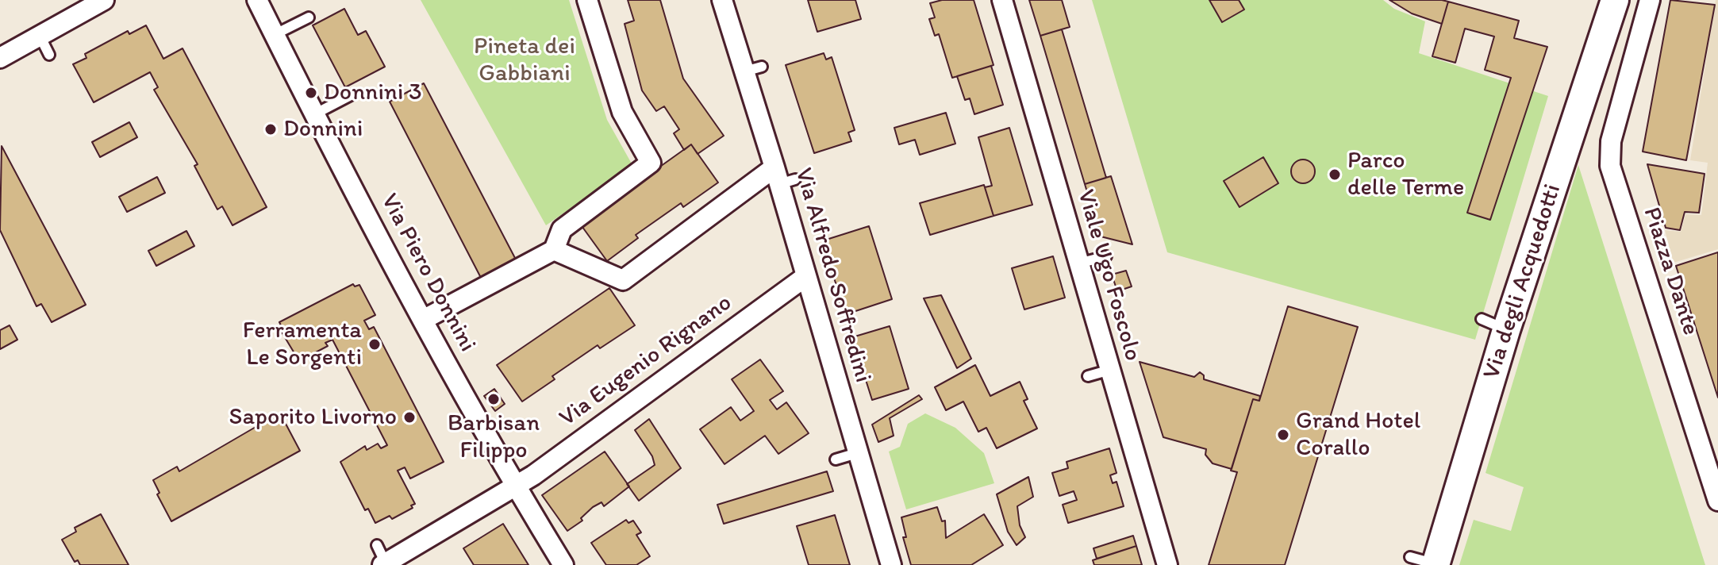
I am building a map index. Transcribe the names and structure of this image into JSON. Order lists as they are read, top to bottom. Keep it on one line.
{"streets":{"main road":["Via degli Acquedotti"],"street":["Piazza Dante","Via Piero Donnini","Via Alfredo Soffredini","Viale Ugo Foscolo","Via Eugenio Rignano"]},"crossings":[["Via Piero Donnini","Via Eugenio Rignano"],["Via Alfredo Soffredini","Via Eugenio Rignano"]],"parks":["Pineta dei Gabbiani"],"places":["Donnini 3","Donnini","Parco delle Terme","Ferramenta Le Sorgenti","Barbisan Filippo","Saporito Livorno","Grand Hotel Corallo"]}
